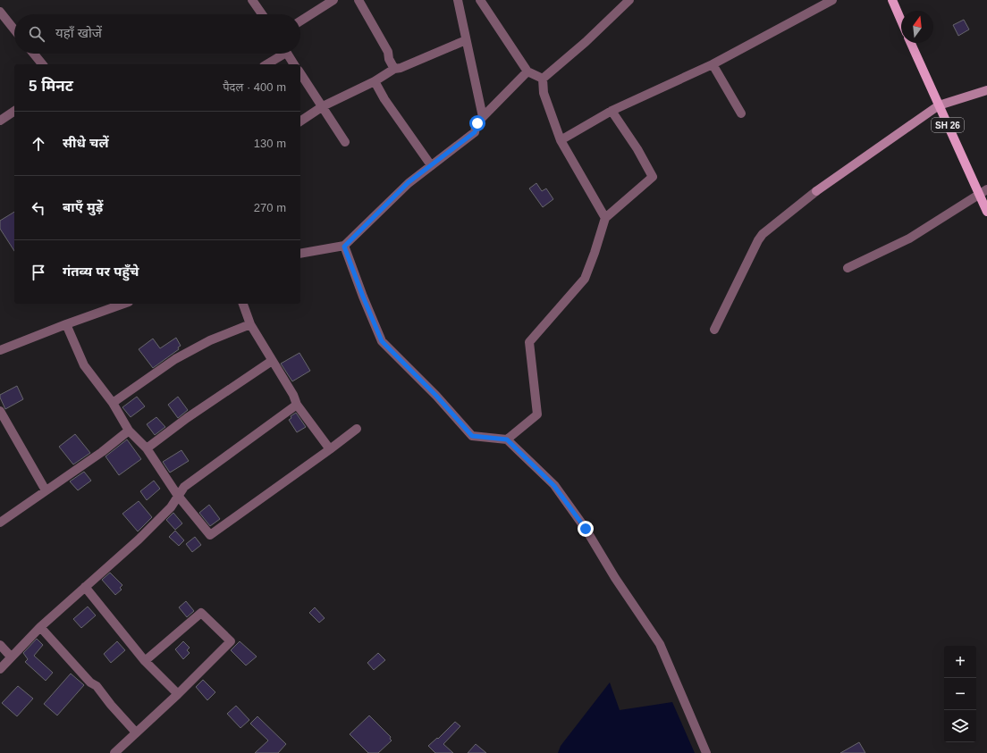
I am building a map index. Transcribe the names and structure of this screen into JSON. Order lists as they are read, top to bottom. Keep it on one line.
{"streets":{"main road":["SH 26"]},"north":"top","page":{"search":"यहाँ खोजें","heading":["5 मिनट","पैदल · 400 m"],"list":[["सीधे चलें","130 m"],["बाएँ मुड़ें","270 m"],"गंतव्य पर पहुँचे"],"map_buttons":["+","−"]}}
